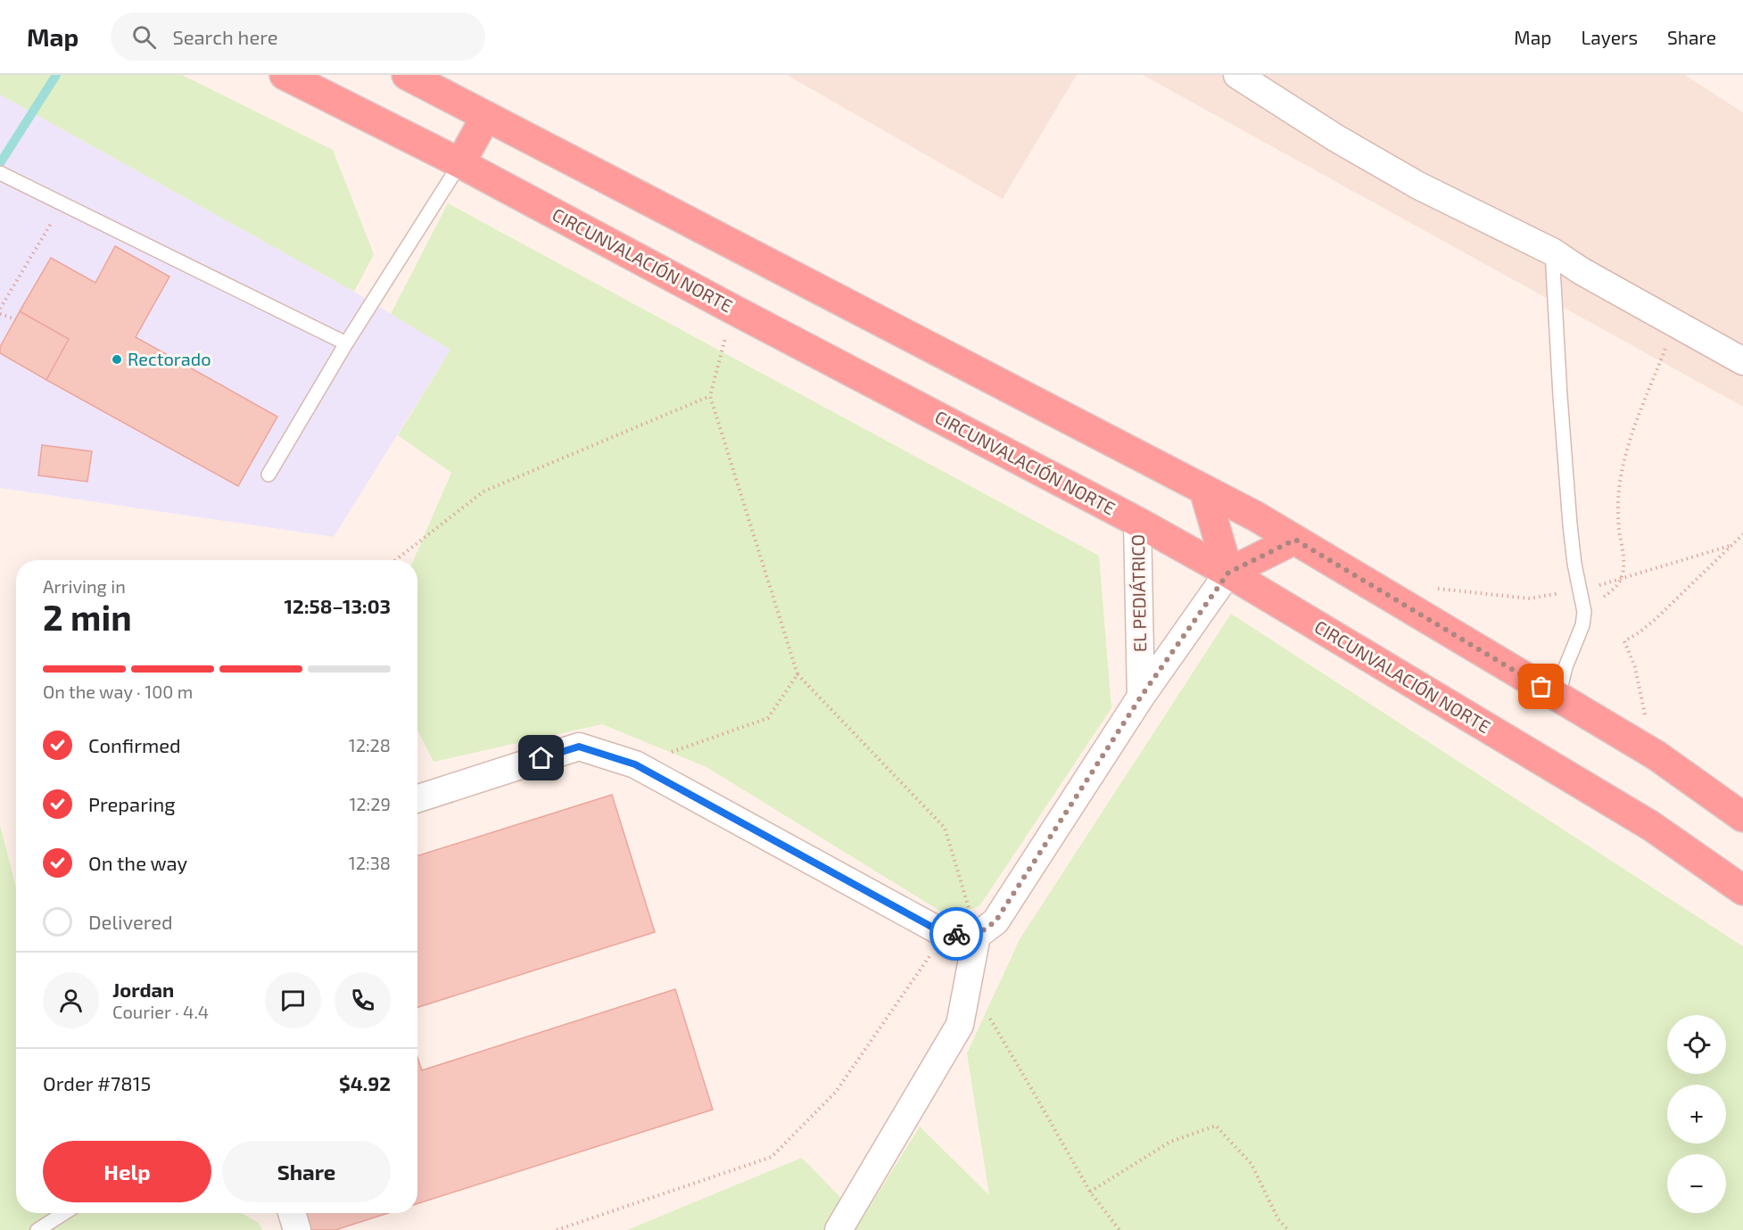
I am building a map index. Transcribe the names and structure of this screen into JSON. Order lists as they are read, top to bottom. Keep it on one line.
{"streets":{"highway":["CIRCUNVALACIÓN NORTE"],"street":["EL PEDIÁTRICO"]},"crossings":[["CIRCUNVALACIÓN NORTE","EL PEDIÁTRICO"]],"places":["Rectorado"],"page":{"header":"Map","search":"Search here","nav":["Map","Layers","Share"],"heading":["2 min","Arriving in","12:58–13:03"],"panel":["Jordan","Courier · 4.4","Order #7815","$4.92"],"bar":"On the way · 100 m","list":[["Confirmed","12:28"],["Preparing","12:29"],["On the way","12:38"],"Delivered"],"map_buttons":["+","−"],"buttons":["Help","Share"]}}
